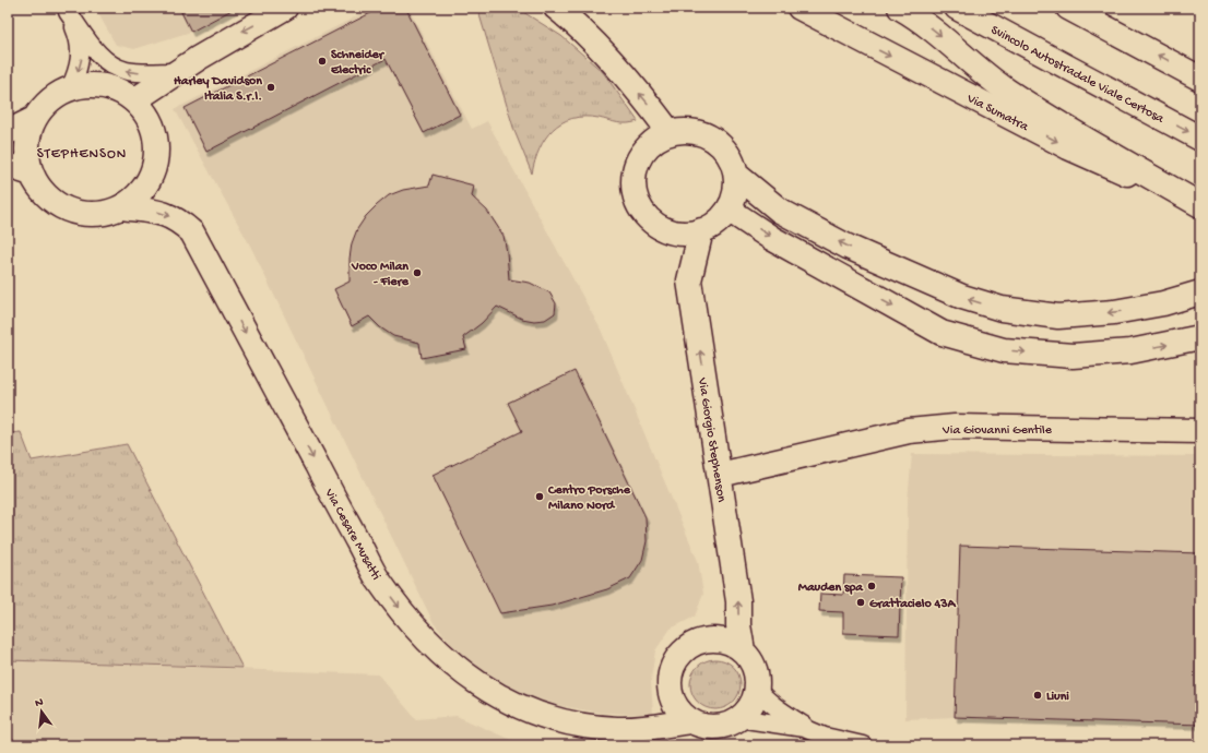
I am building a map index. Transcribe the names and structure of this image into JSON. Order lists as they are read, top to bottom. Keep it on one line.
{"streets":{"main road":["Svincolo Autostradale Viale Certosa","Via Sumatra","Via Giovanni Gentile","Via Giorgio Stephenson","Via Cesare Musatti"]},"crossings":[["Via Giovanni Gentile","Via Giorgio Stephenson"],["Via Giorgio Stephenson","Via Cesare Musatti"]],"one_way":["Via Giorgio Stephenson","Via Cesare Musatti"],"districts":["STEPHENSON"],"places":["Schneider Electric","Harley Davidson Italia S.r.l.","Voco Milan - Fiere","Centro Porsche Milano Nord","Mauden spa","Grattacielo 43A","Liuni"],"north":"top"}
